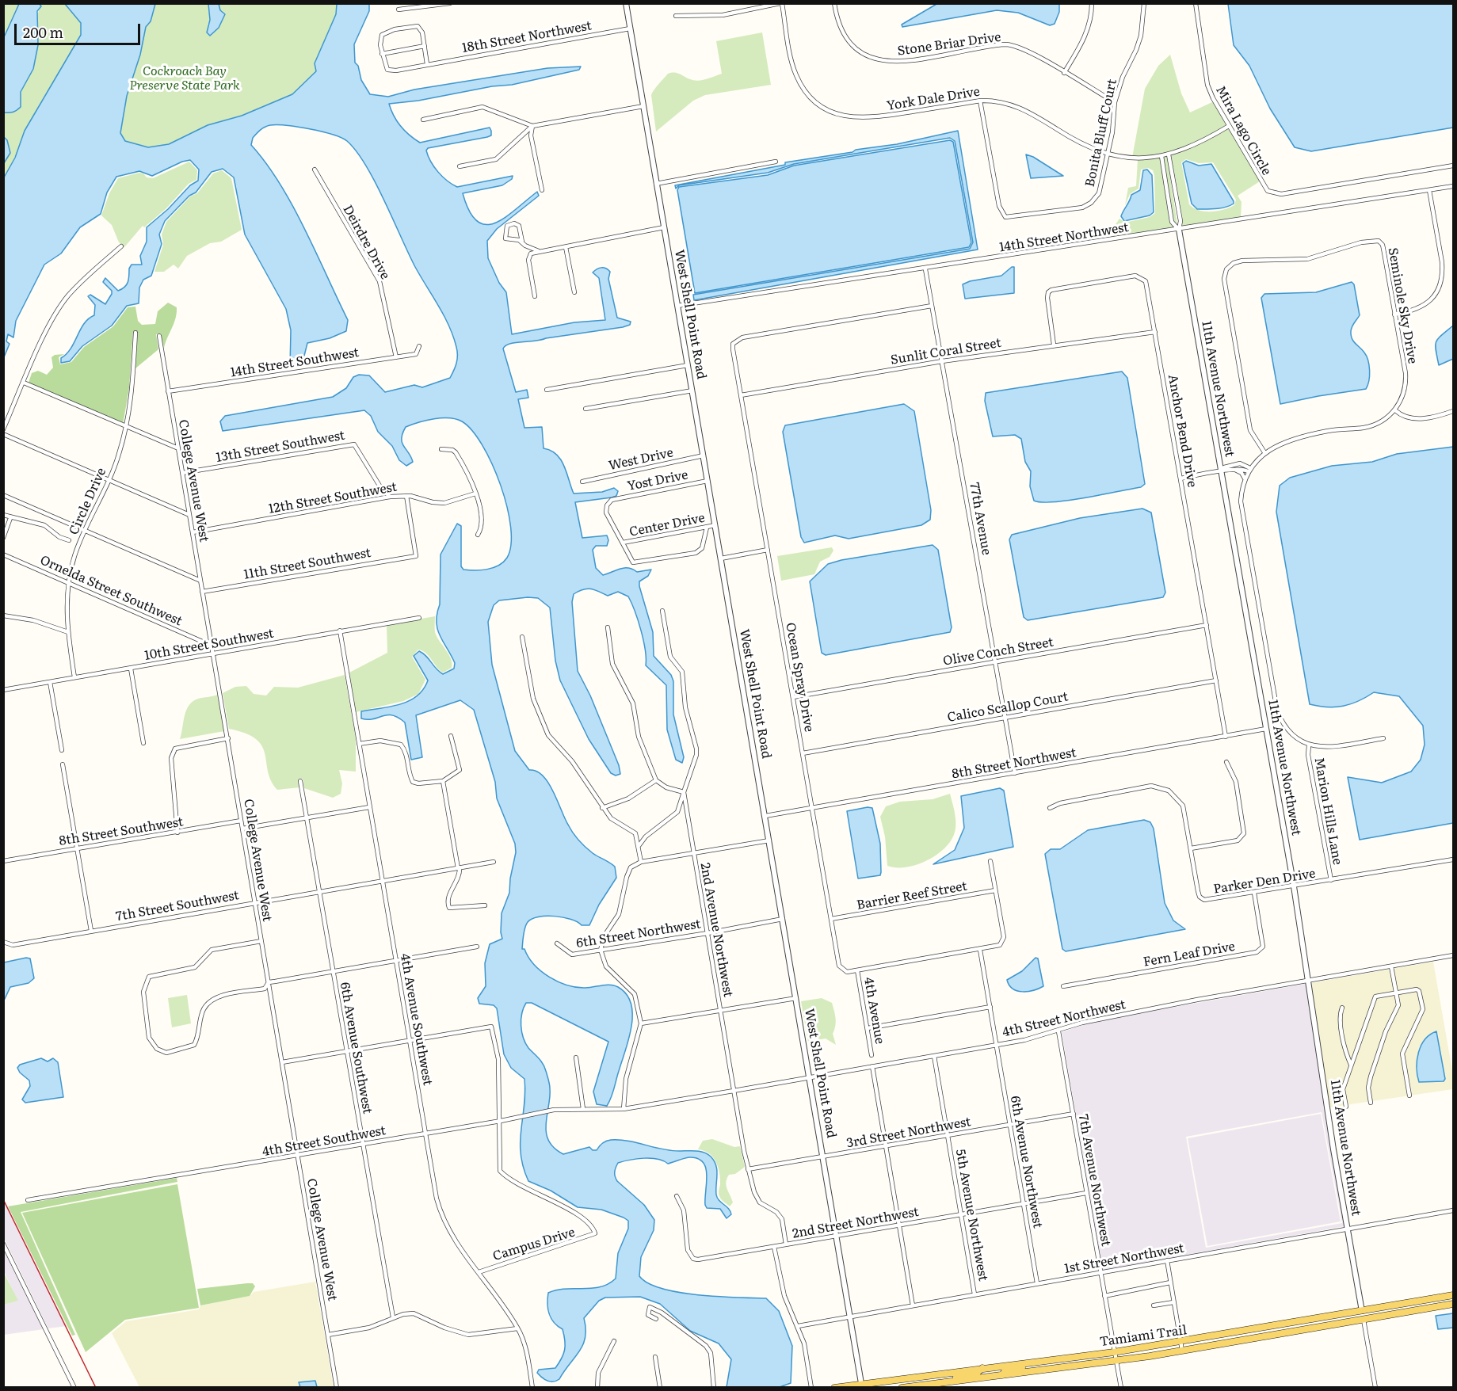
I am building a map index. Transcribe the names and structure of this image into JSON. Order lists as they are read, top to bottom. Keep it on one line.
{"streets":{"main road":["Tamiami Trail"],"street":["18th Street Northwest","Stone Briar Drive","York Dale Drive","Mira Lago Circle","Bonita Bluff Court","14th Street Northwest","Deirdre Drive","Seminole Sky Drive","West Shell Point Road","Sunlit Coral Street","14th Street Southwest","11th Avenue Northwest","Anchor Bend Drive","13th Street Southwest","West Drive","College Avenue West","Yost Drive","12th Street Southwest","Circle Drive","77th Avenue","Center Drive","11th Street Southwest","Ornelda Street Southwest","10th Street Southwest","Olive Conch Street","Ocean Spray Drive","Calico Scallop Court","8th Street Northwest","Marion Hills Lane","8th Street Southwest","Parker Den Drive","Barrier Reef Street","7th Street Southwest","2nd Avenue Northwest","6th Street Northwest","Fern Leaf Drive","4th Avenue","4th Street Northwest","4th Avenue Southwest","6th Avenue Southwest","3rd Street Northwest","4th Street Southwest","6th Avenue Northwest","7th Avenue Northwest","5th Avenue Northwest","2nd Street Northwest","Campus Drive","1st Street Northwest"]},"crossings":[["18th Street Northwest","West Shell Point Road"],["Stone Briar Drive","Bonita Bluff Court"],["York Dale Drive","Mira Lago Circle"],["York Dale Drive","Bonita Bluff Court"],["York Dale Drive","11th Avenue Northwest"],["14th Street Northwest","West Shell Point Road"],["14th Street Northwest","11th Avenue Northwest"],["14th Street Northwest","77th Avenue"],["Deirdre Drive","14th Street Southwest"],["West Shell Point Road","West Drive"],["West Shell Point Road","Yost Drive"],["West Shell Point Road","Center Drive"],["West Shell Point Road","8th Street Northwest"],["West Shell Point Road","6th Street Northwest"],["West Shell Point Road","4th Street Northwest"],["West Shell Point Road","3rd Street Northwest"],["West Shell Point Road","2nd Street Northwest"],["West Shell Point Road","1st Street Northwest"],["West Shell Point Road","Tamiami Trail"],["Sunlit Coral Street","Anchor Bend Drive"],["Sunlit Coral Street","77th Avenue"],["Sunlit Coral Street","Ocean Spray Drive"],["14th Street Southwest","College Avenue West"],["11th Avenue Northwest","8th Street Northwest"],["11th Avenue Northwest","Parker Den Drive"],["11th Avenue Northwest","4th Street Northwest"],["11th Avenue Northwest","1st Street Northwest"],["11th Avenue Northwest","Tamiami Trail"],["Anchor Bend Drive","Olive Conch Street"],["Anchor Bend Drive","Calico Scallop Court"],["Anchor Bend Drive","8th Street Northwest"],["13th Street Southwest","College Avenue West"],["13th Street Southwest","12th Street Southwest"],["College Avenue West","12th Street Southwest"],["College Avenue West","11th Street Southwest"],["College Avenue West","Ornelda Street Southwest"],["College Avenue West","10th Street Southwest"],["College Avenue West","8th Street Southwest"],["College Avenue West","7th Street Southwest"],["College Avenue West","4th Street Southwest"],["Yost Drive","Center Drive"],["12th Street Southwest","11th Street Southwest"],["Circle Drive","Ornelda Street Southwest"],["Circle Drive","10th Street Southwest"],["77th Avenue","Olive Conch Street"],["77th Avenue","Ocean Spray Drive"],["77th Avenue","Calico Scallop Court"],["77th Avenue","8th Street Northwest"],["10th Street Southwest","4th Avenue Southwest"],["Olive Conch Street","Ocean Spray Drive"],["Ocean Spray Drive","Calico Scallop Court"],["Ocean Spray Drive","8th Street Northwest"],["Ocean Spray Drive","Barrier Reef Street"],["Ocean Spray Drive","4th Avenue"],["Marion Hills Lane","Parker Den Drive"],["Parker Den Drive","Fern Leaf Drive"],["7th Street Southwest","4th Avenue Southwest"],["7th Street Southwest","6th Avenue Southwest"],["2nd Avenue Northwest","6th Street Northwest"],["2nd Avenue Northwest","4th Street Northwest"],["2nd Avenue Northwest","3rd Street Northwest"],["2nd Avenue Northwest","2nd Street Northwest"],["4th Street Northwest","4th Street Southwest"],["4th Street Northwest","6th Avenue Northwest"],["4th Street Northwest","7th Avenue Northwest"],["4th Street Northwest","5th Avenue Northwest"],["4th Avenue Southwest","4th Street Southwest"],["4th Avenue Southwest","Campus Drive"],["6th Avenue Southwest","4th Street Southwest"],["3rd Street Northwest","6th Avenue Northwest"],["3rd Street Northwest","7th Avenue Northwest"],["3rd Street Northwest","5th Avenue Northwest"],["4th Street Southwest","Campus Drive"],["6th Avenue Northwest","2nd Street Northwest"],["6th Avenue Northwest","1st Street Northwest"],["7th Avenue Northwest","2nd Street Northwest"],["7th Avenue Northwest","1st Street Northwest"],["7th Avenue Northwest","Tamiami Trail"],["5th Avenue Northwest","2nd Street Northwest"],["5th Avenue Northwest","1st Street Northwest"]],"parks":["Cockroach Bay Preserve State Park"],"scale_bar":"200 m"}
